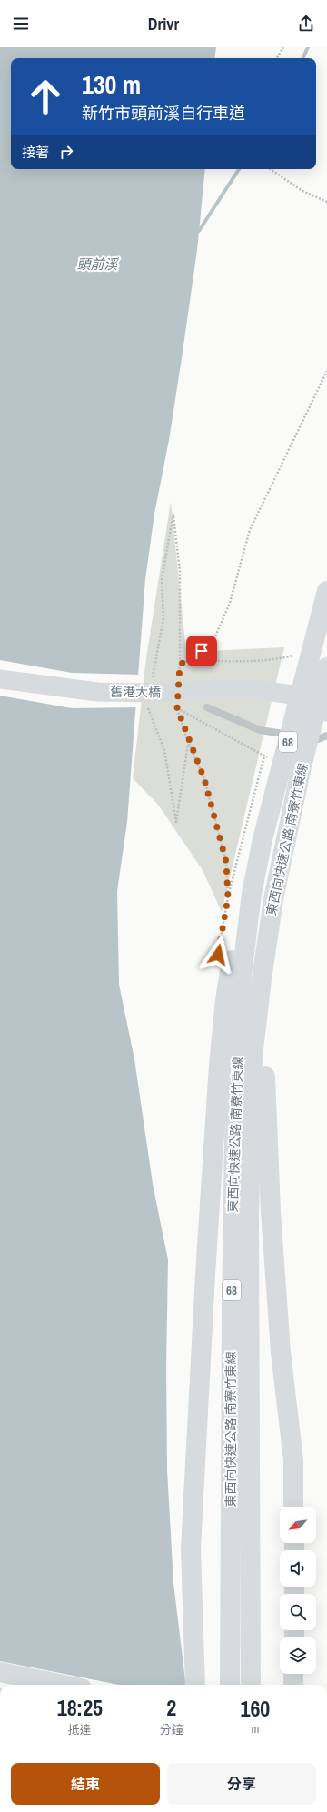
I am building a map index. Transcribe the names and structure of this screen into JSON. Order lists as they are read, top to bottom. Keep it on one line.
{"streets":{"main road":["舊港大橋","68","東西向快速公路 南寮竹東線"]},"water":["頭前溪"],"north":"bottom left","page":{"header":"Drivr","turn":["130 m","新竹市頭前溪自行車道"],"then":"接著","eta":["18:25","抵達","2","分鐘","160","m"],"buttons":["結束","分享"]}}
